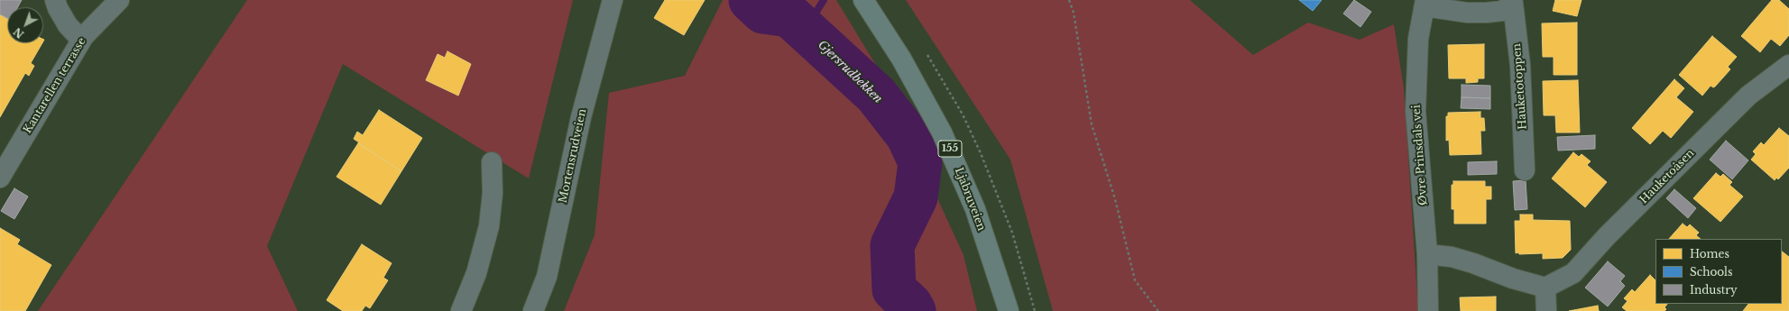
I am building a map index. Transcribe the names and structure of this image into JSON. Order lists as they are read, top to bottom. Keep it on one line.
{"streets":{"main road":["155","Ljabruveien"],"street":["Kantarellen terrasse","Hauketotoppen","Øvre Prinsdals vei","Mortensrudveien","Hauketoåsen"]},"crossings":[["Hauketotoppen","Øvre Prinsdals vei"]],"water":["Gjersrudbekken"],"legend":["Homes","Schools","Industry"],"north":"bottom left"}
